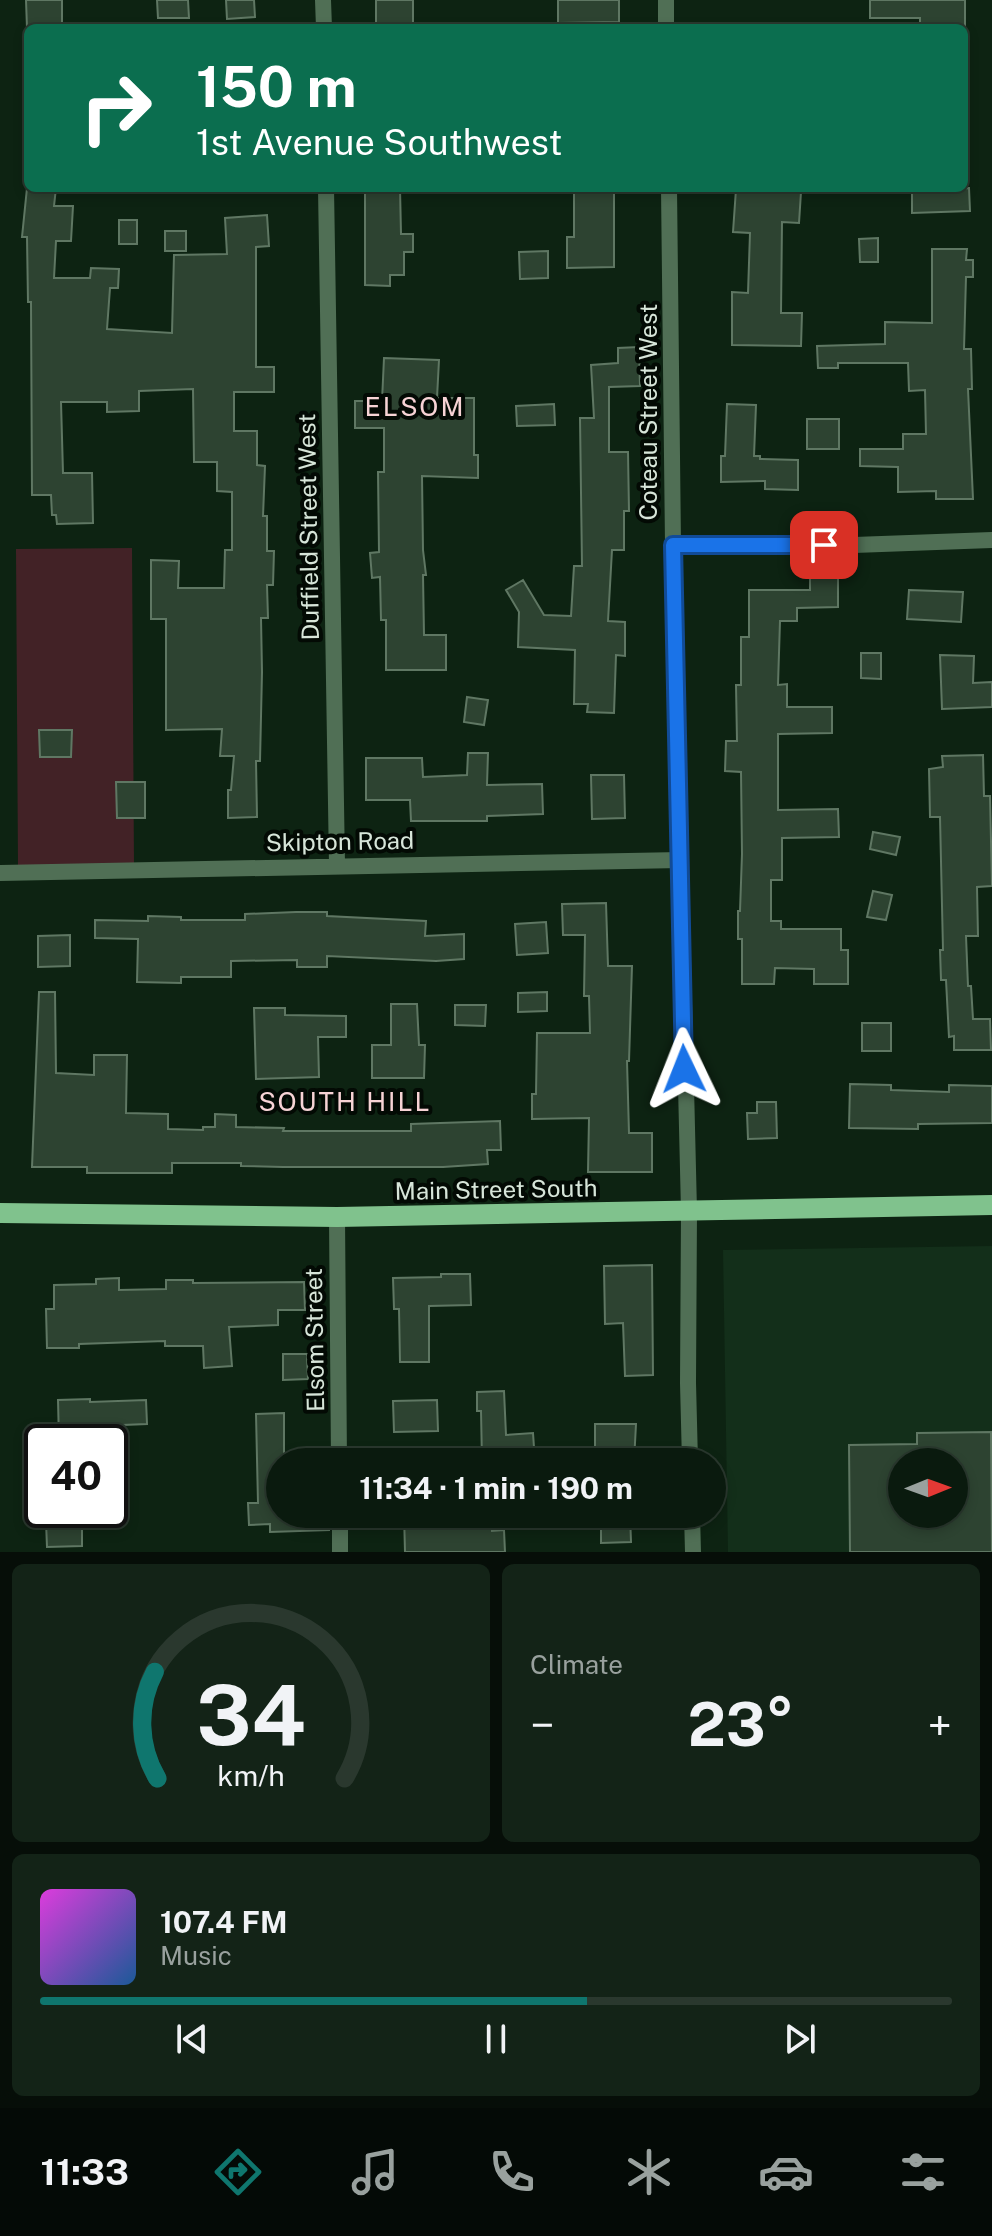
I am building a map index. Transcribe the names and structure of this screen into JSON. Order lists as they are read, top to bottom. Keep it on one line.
{"streets":{"main road":["Main Street South"],"street":["Coteau Street West","Duffield Street West","Skipton Road","Elsom Street"]},"crossings":[["Coteau Street West","Skipton Road"],["Coteau Street West","Main Street South"],["Duffield Street West","Skipton Road"],["Main Street South","Elsom Street"]],"districts":["ELSOM","SOUTH HILL"],"north":"right","page":{"turn":["150 m","1st Avenue Southwest"],"limit":"40","trip":"11:34 · 1 min · 190 m","tile":"Climate","heat":["−","23°","+"],"song":["107.4 FM","Music"],"tabs":"11:33","gauge":["34","km/h"]}}
